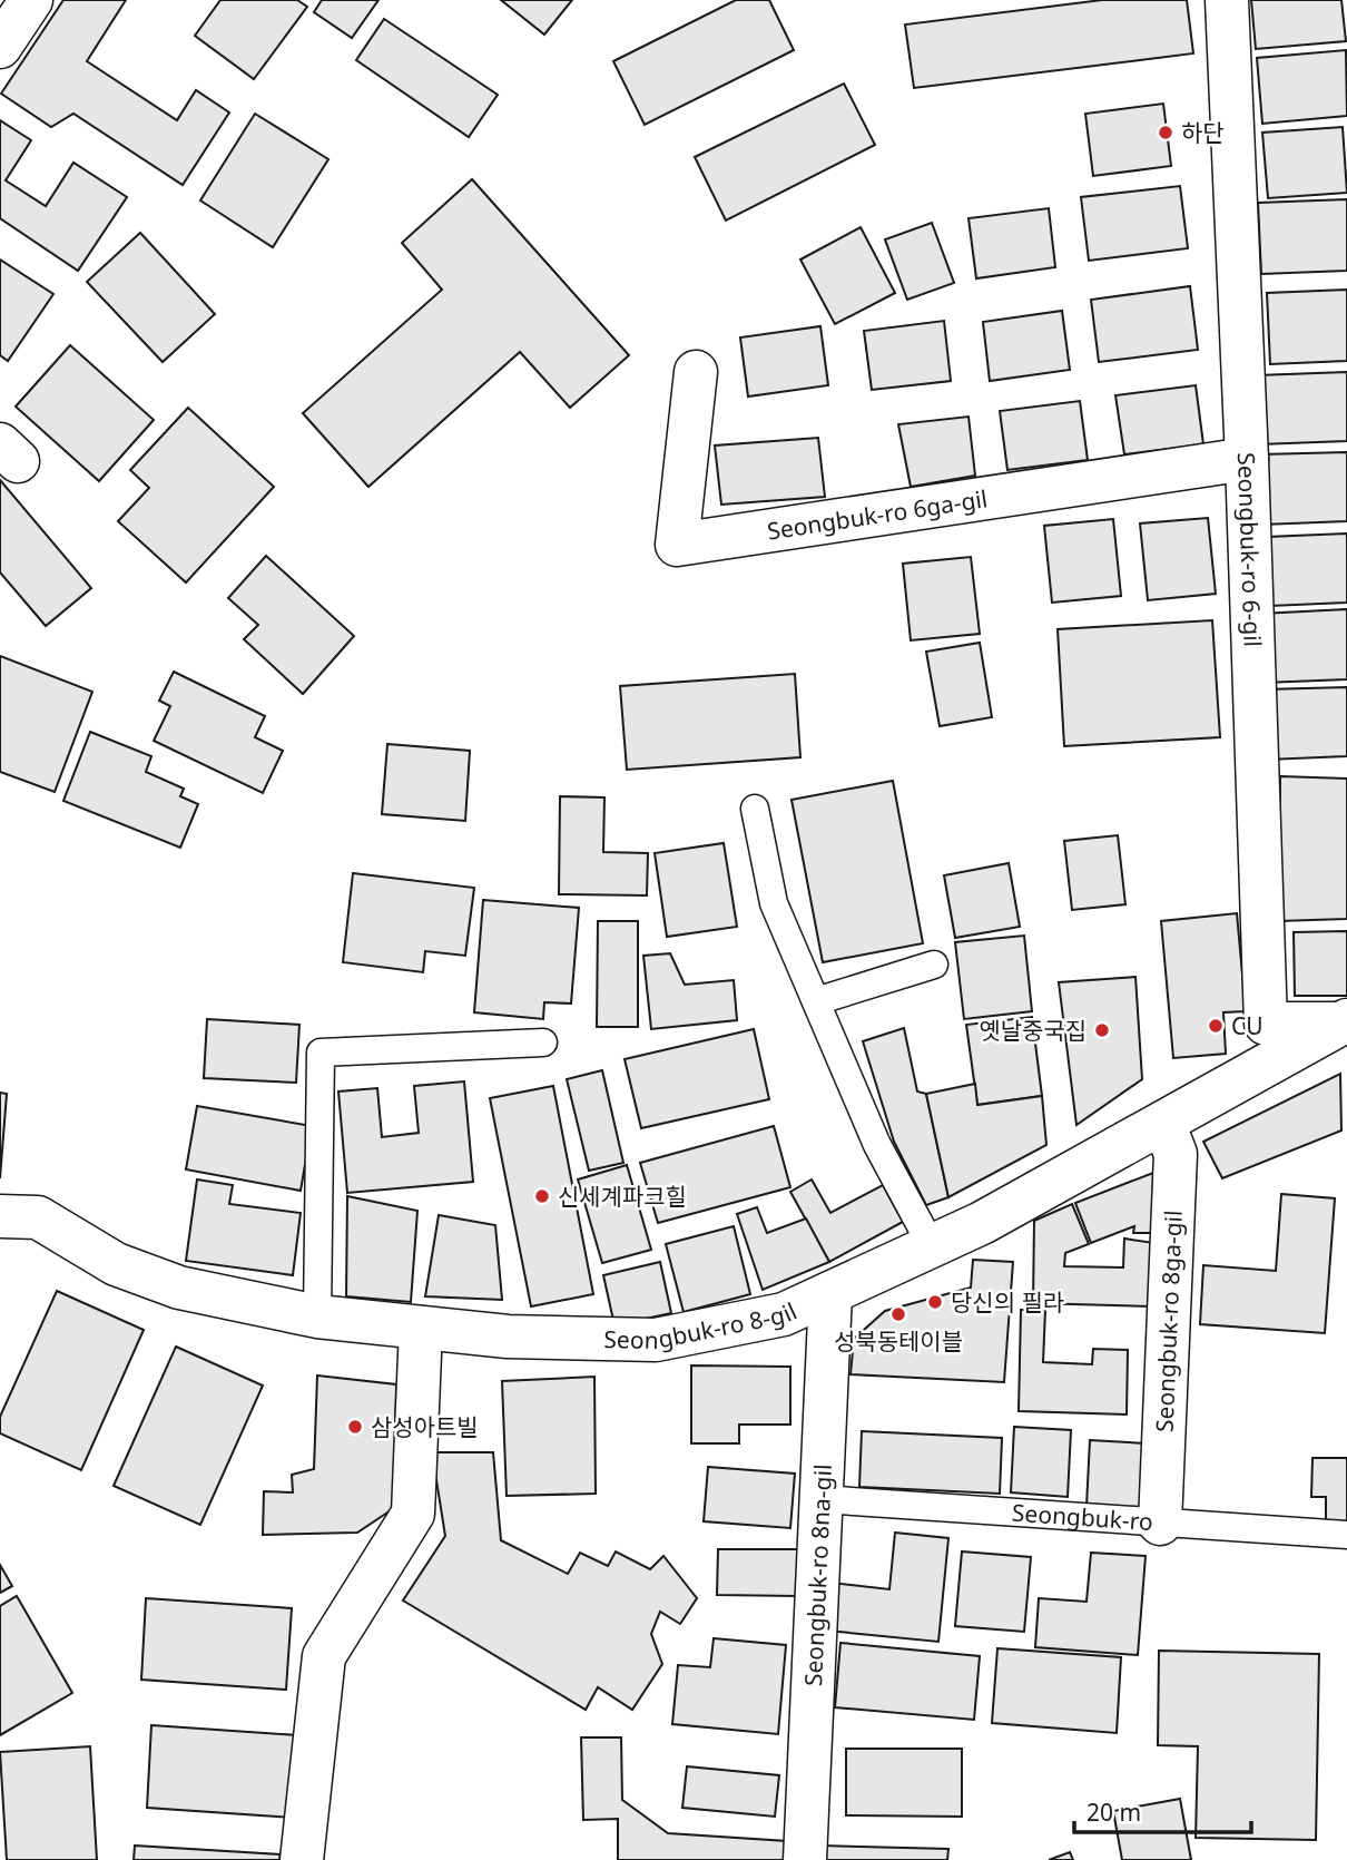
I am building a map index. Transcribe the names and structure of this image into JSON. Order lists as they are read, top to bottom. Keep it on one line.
{"streets":{"street":["Seongbuk-ro 6ga-gil","Seongbuk-ro 6-gil","Seongbuk-ro 8-gil","Seongbuk-ro 8ga-gil","Seongbuk-ro 8na-gil"],"lane":["Seongbuk-ro"]},"crossings":[["Seongbuk-ro 6ga-gil","Seongbuk-ro 6-gil"],["Seongbuk-ro 6-gil","Seongbuk-ro 8-gil"],["Seongbuk-ro 8-gil","Seongbuk-ro 8ga-gil"],["Seongbuk-ro 8-gil","Seongbuk-ro 8na-gil"],["Seongbuk-ro 8ga-gil","Seongbuk-ro"],["Seongbuk-ro","Seongbuk-ro 8na-gil"]],"places":["하단","CU","옛날중국집","신세계파크힐","당신의 필라","성북동테이블","삼성아트빌"],"scale_bar":"20 m"}
